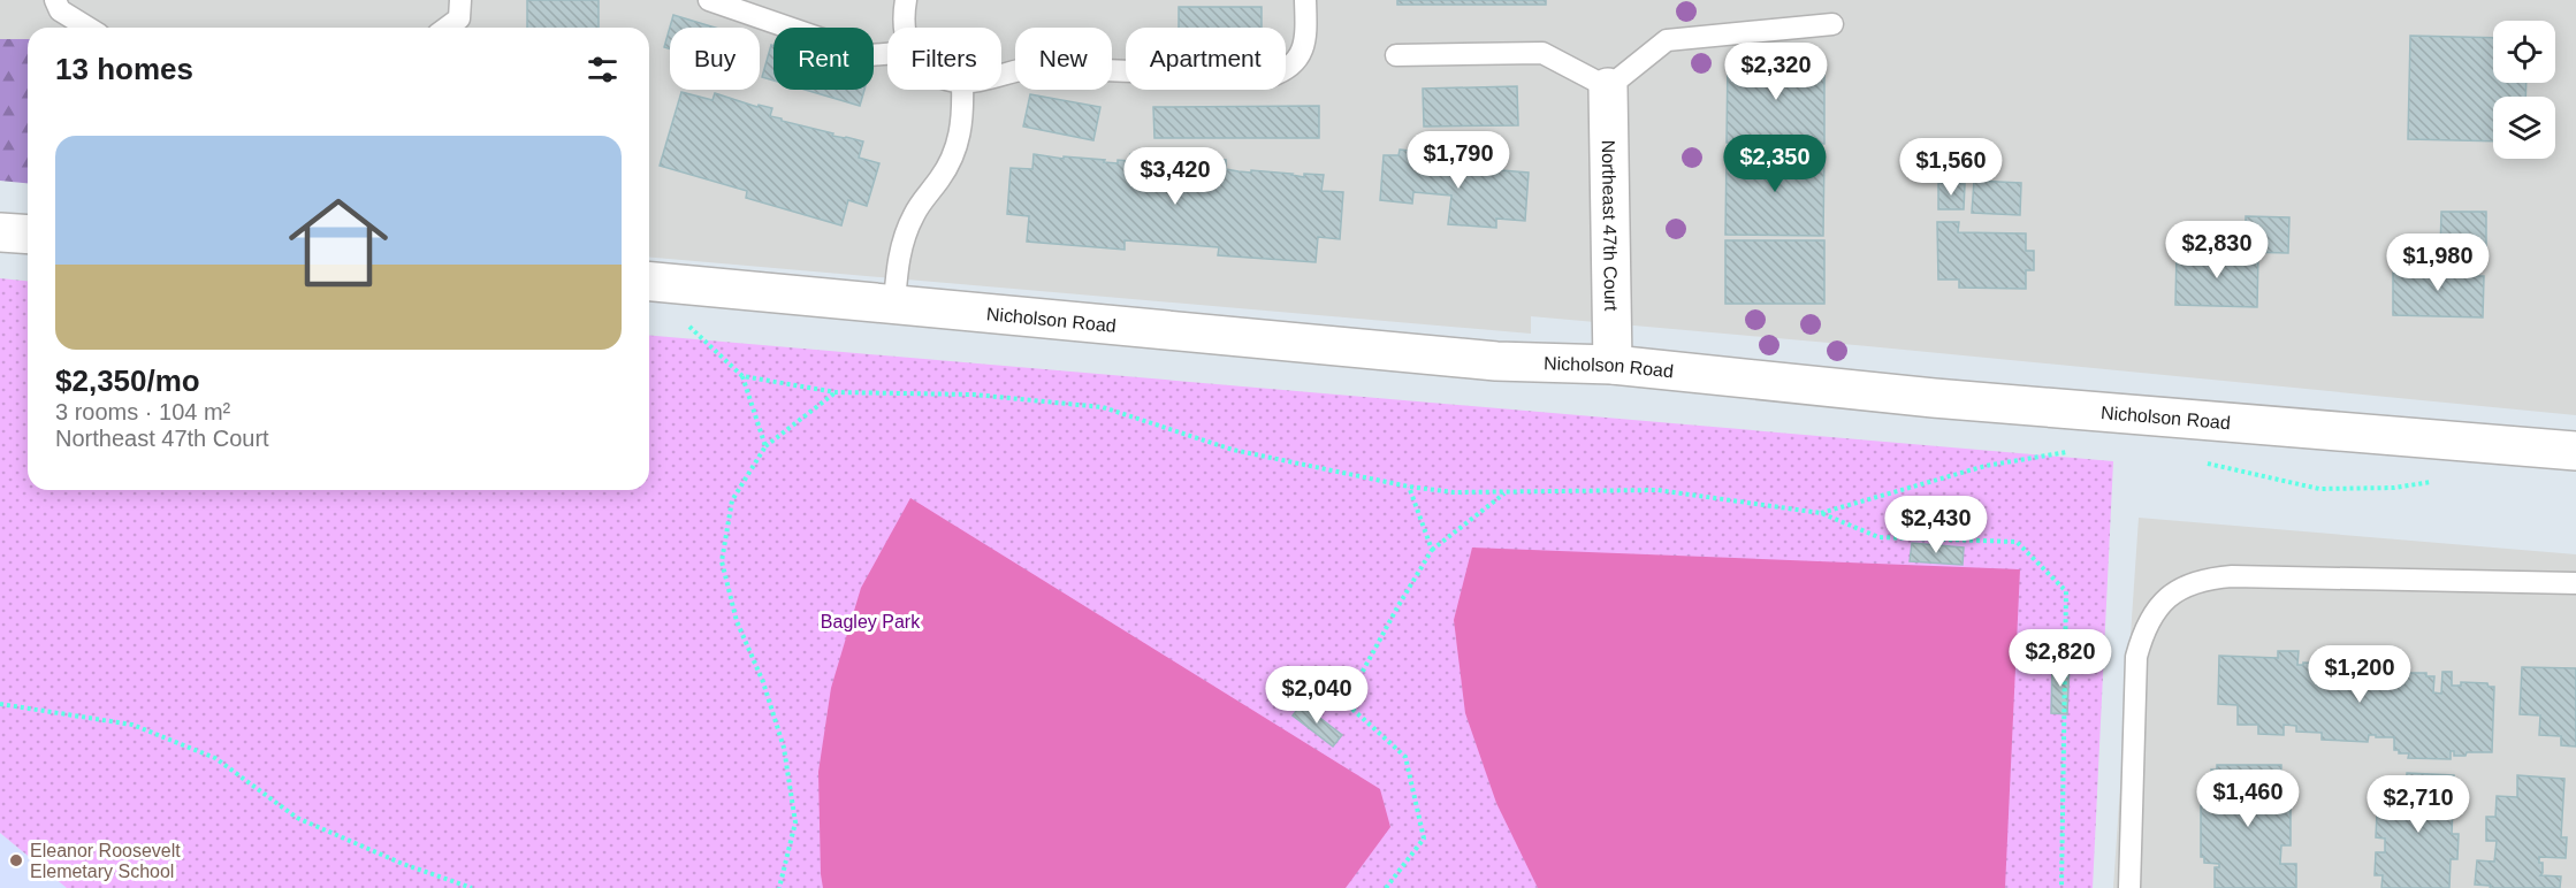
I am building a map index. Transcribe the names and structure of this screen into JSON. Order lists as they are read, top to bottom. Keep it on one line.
{"streets":{"street":["Northeast 47th Court","Nicholson Road"]},"crossings":[["Northeast 47th Court","Nicholson Road"]],"parks":["Bagley Park"],"places":["Eleanor Roosevelt Elemetary School"],"page":{"chip":["Buy","Rent","Filters","New","Apartment"],"heading":"13 homes","price":["$2,320","$1,790","$2,350","$1,560","$3,420","$2,830","$1,980","$2,430","$2,820","$1,200","$2,040","$1,460","$2,710"],"list":[{"name":"$2,350/mo","note":"3 rooms · 104 m² · Northeast 47th Court"}]}}
